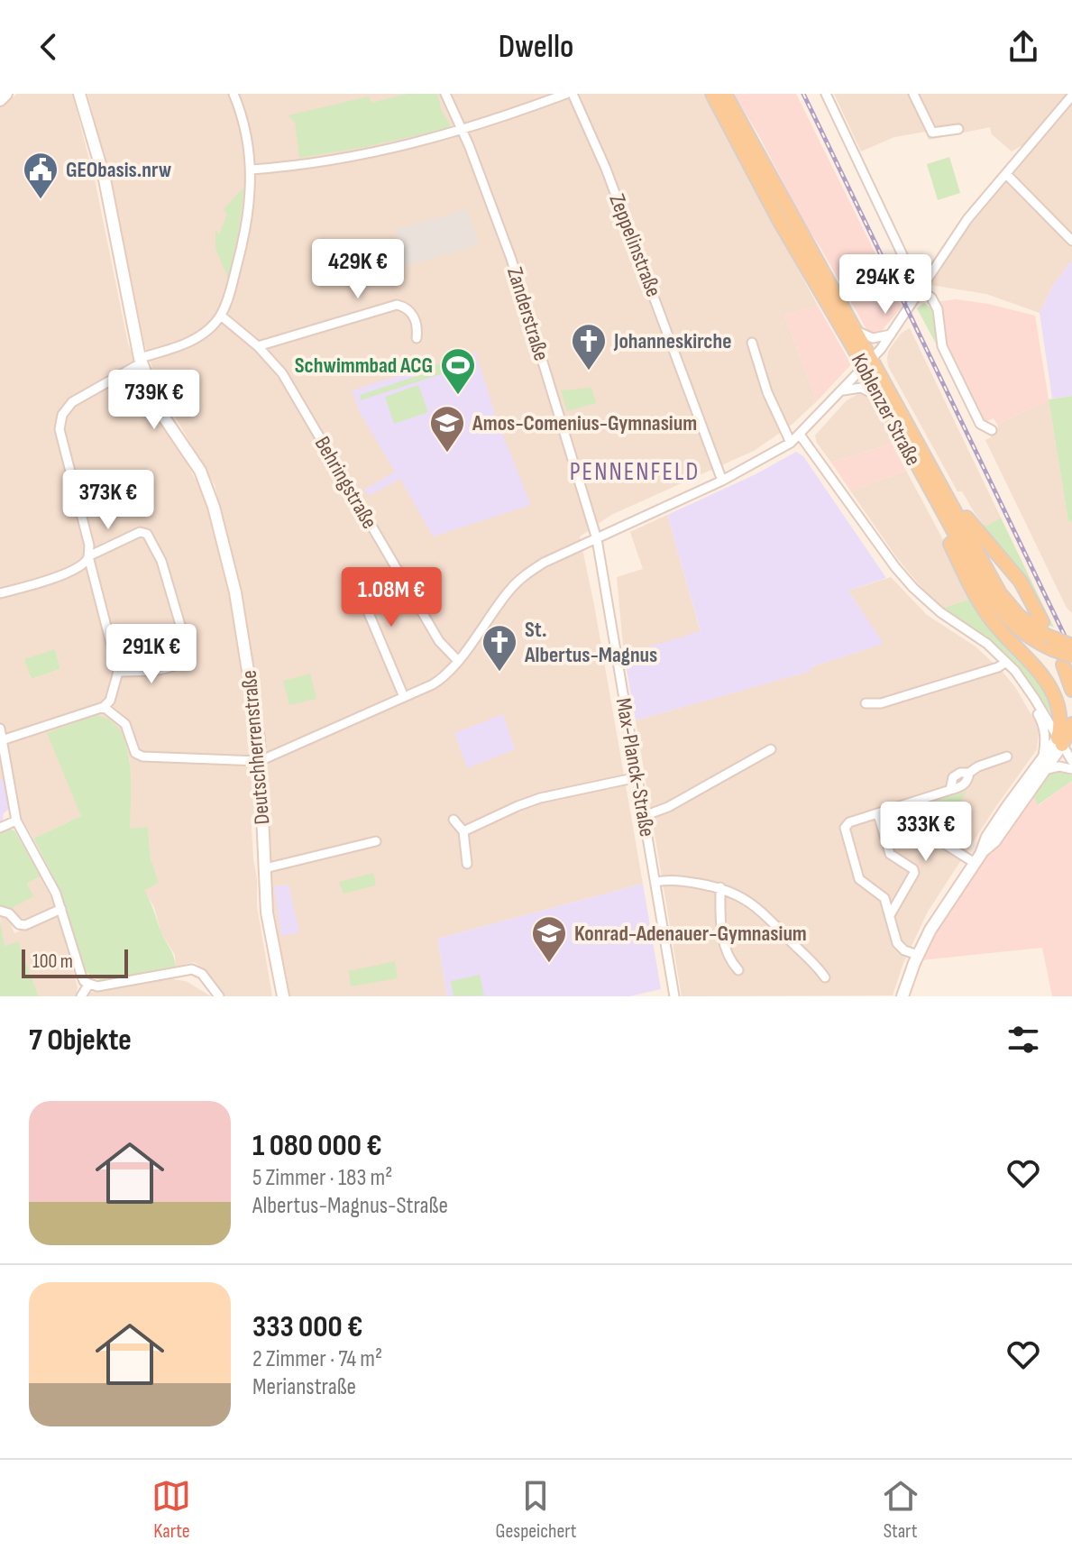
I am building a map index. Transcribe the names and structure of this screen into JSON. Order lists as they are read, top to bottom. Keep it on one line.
{"streets":{"main road":["Koblenzer Straße"],"street":["Zeppelinstraße","Zanderstraße","Behringstraße","Deutschherrenstraße","Max-Planck-Straße"]},"crossings":[["Zanderstraße","Max-Planck-Straße"]],"districts":["PENNENFELD"],"places":{"public building":["GEObasis.nrw"],"church":["Johanneskirche","St. Albertus-Magnus"],"sports":["Schwimmbad ACG"],"school or university":["Amos-Comenius-Gymnasium","Konrad-Adenauer-Gymnasium"]},"scale_bar":"100 m","page":{"header":"Dwello","price":["429K €","294K €","739K €","373K €","1.08M €","291K €","333K €"],"scale":"100 m","heading":"7 Objekte","list":[{"name":"1 080 000 €","note":"5 Zimmer · 183 m² · Albertus-Magnus-Straße"},{"name":"333 000 €","note":"2 Zimmer · 74 m² · Merianstraße"}],"tabs":["Karte","Gespeichert","Start"]}}
